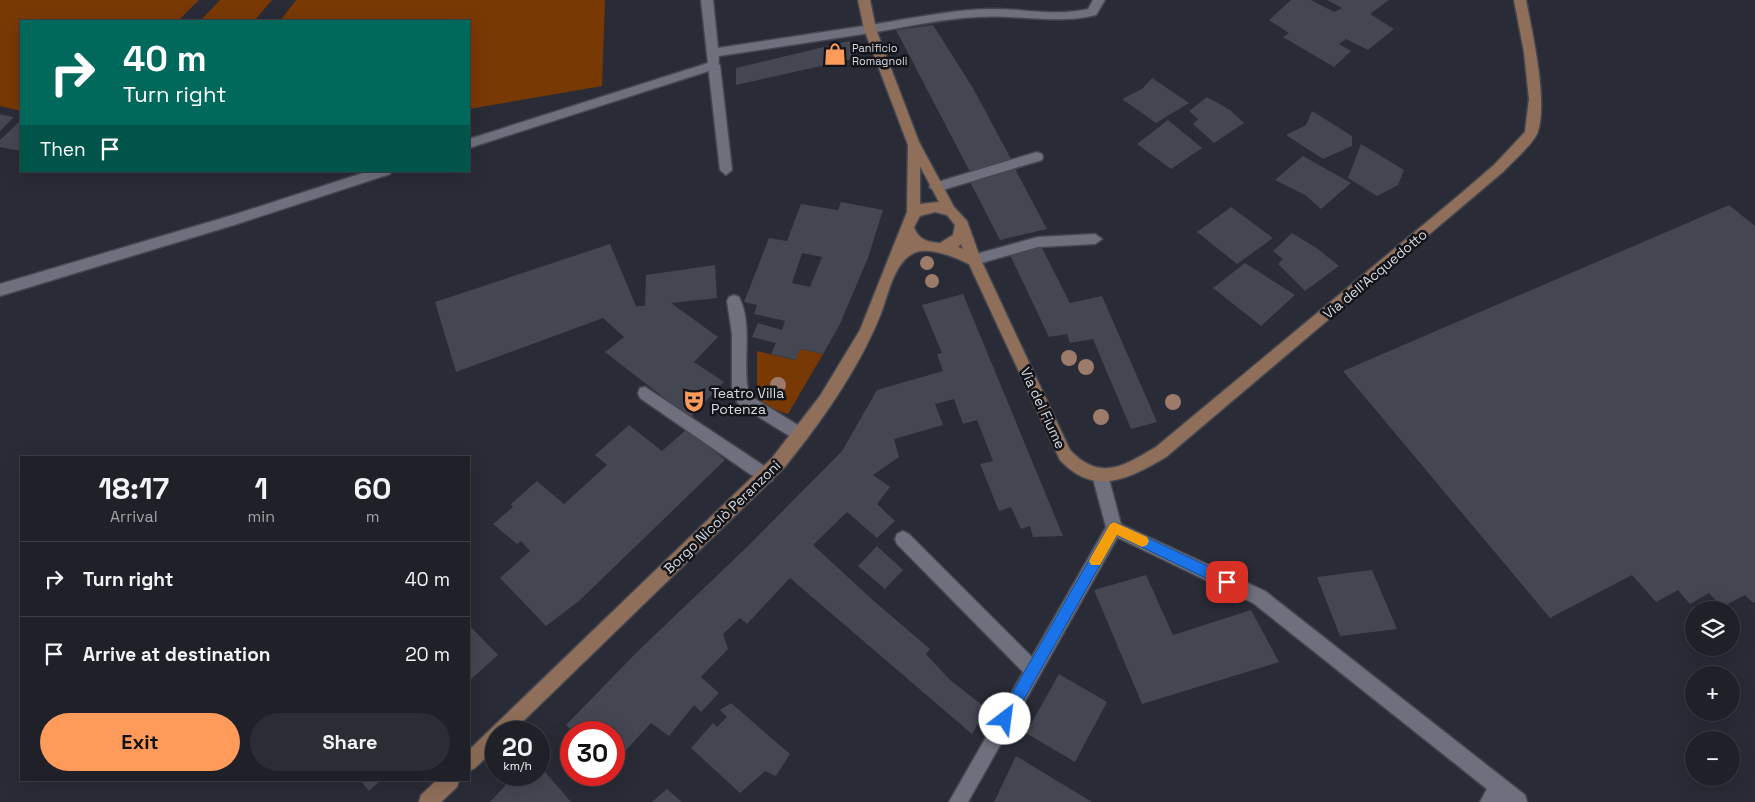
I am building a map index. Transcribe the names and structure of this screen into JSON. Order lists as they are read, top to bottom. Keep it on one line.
{"streets":{"street":["Via dell'Acquedotto","Via del Fiume","Borgo Nicolò Peranzoni"]},"crossings":[["Via dell'Acquedotto","Via del Fiume"],["Via del Fiume","Borgo Nicolò Peranzoni"]],"places":{"shop":["Panificio Romagnoli"],"theatre":["Teatro Villa Potenza"]},"page":{"turn":["40 m","Turn right"],"then":"Then","eta":["18:17","Arrival","1","min","60","m"],"list":[{"name":"Turn right","value":"40 m"},{"name":"Arrive at destination","value":"20 m"}],"map_buttons":["+","−"],"buttons":["Exit","Share"],"speed":"20 km/h","limit":"30"}}
